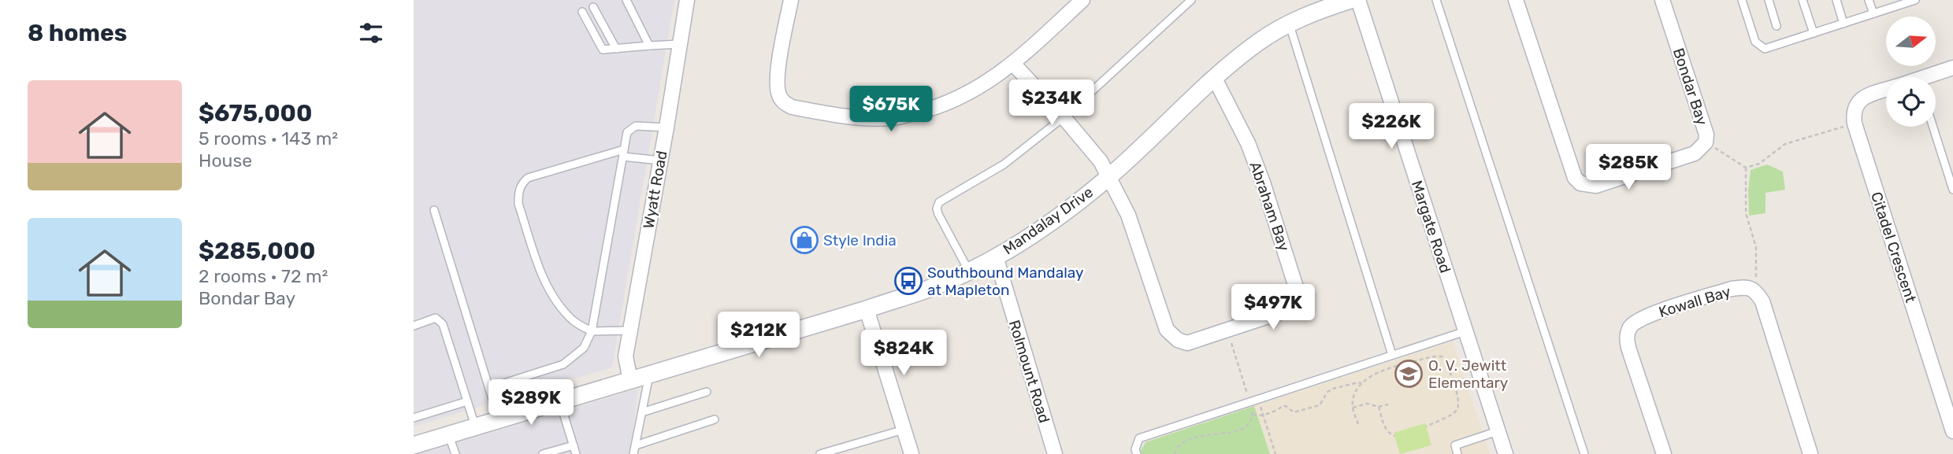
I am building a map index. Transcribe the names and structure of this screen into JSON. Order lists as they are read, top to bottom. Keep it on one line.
{"streets":{"street":["Bondar Bay","Wyatt Road","Abraham Bay","Mandalay Drive","Margate Road","Citadel Crescent","Kowall Bay","Rolmount Road"]},"crossings":[["Wyatt Road","Mandalay Drive"],["Abraham Bay","Mandalay Drive"],["Mandalay Drive","Rolmount Road"]],"places":{"shop":["Style India"],"bus stop":["Southbound Mandalay at Mapleton"],"school or university":["O. V. Jewitt Elementary"]},"north":"right","page":{"heading":"8 homes","list":[{"name":"$675,000","note":"5 rooms · 143 m² · House"},{"name":"$285,000","note":"2 rooms · 72 m² · Bondar Bay"}],"price":["$234K","$675K","$226K","$285K","$497K","$212K","$824K","$289K"]}}
